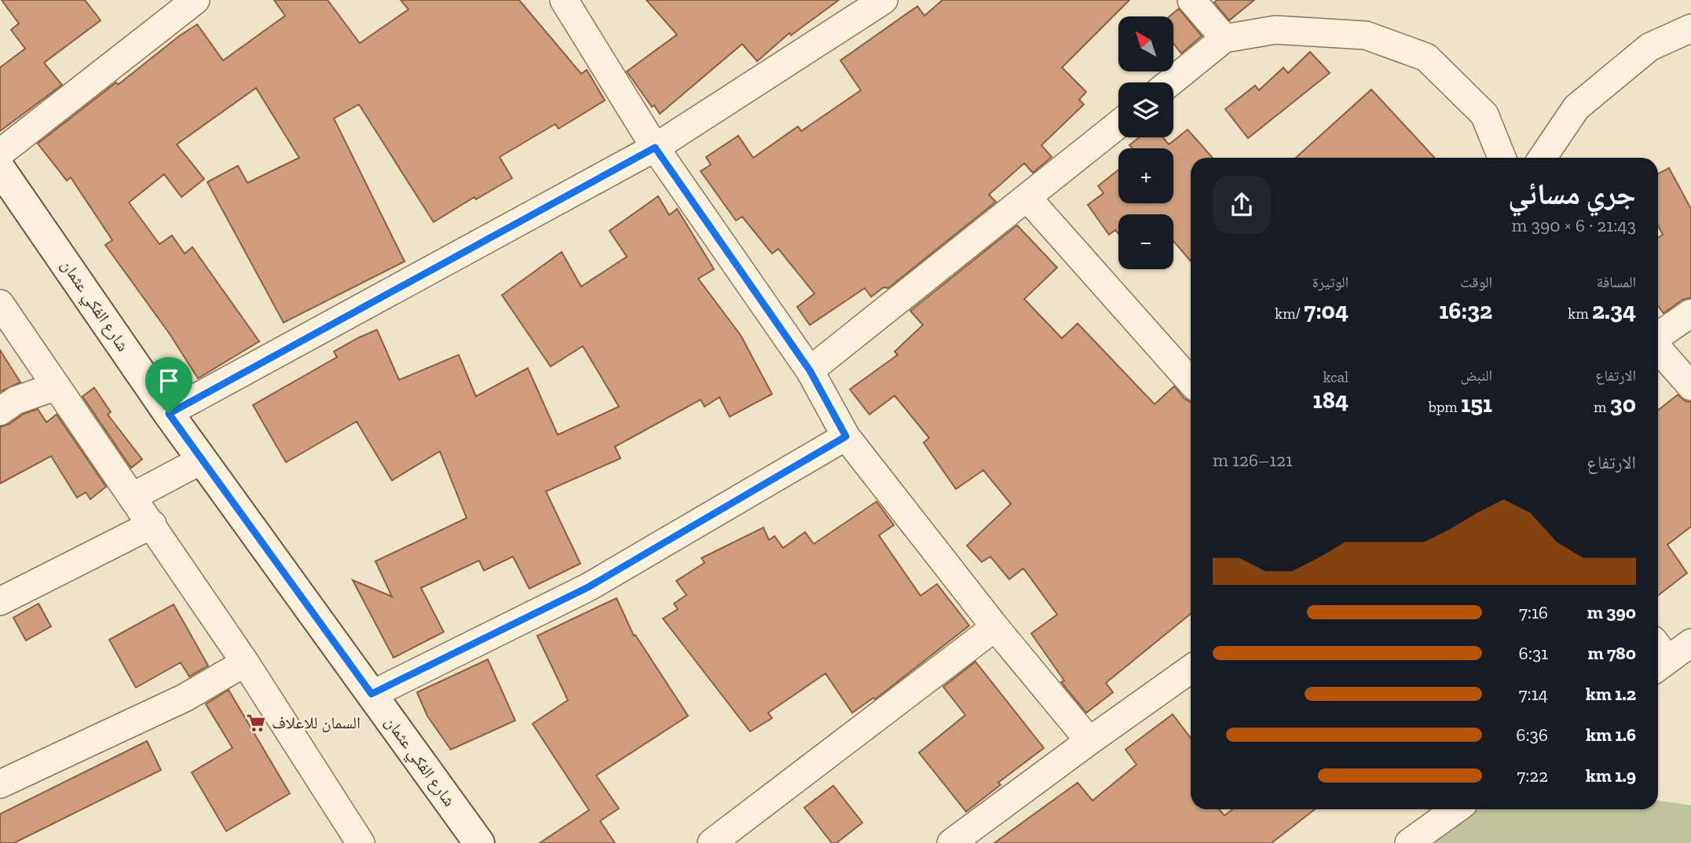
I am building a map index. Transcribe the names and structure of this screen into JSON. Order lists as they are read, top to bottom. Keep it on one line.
{"streets":{"street":["شارع الفكي عثمان"]},"places":{"supermarket":["السمان للاعلاف"]},"north":"top left","page":{"map_buttons":["+","−"],"heading":["جري مسائي","21:43 · 6 × 390 m"],"stats":[["المسافة","2.34 km"],["الوقت","16:32"],["الوتيرة","7:04 /km"],["الارتفاع","30 m"],["النبض","151 bpm"],["kcal","184"]],"chart":["الارتفاع","121–126 m"],"list":[{"name":"390 m","note":"7:16"},{"name":"780 m","note":"6:31"},{"name":"1.2 km","note":"7:14"},{"name":"1.6 km","note":"6:36"},{"name":"1.9 km","note":"7:22"}]}}
